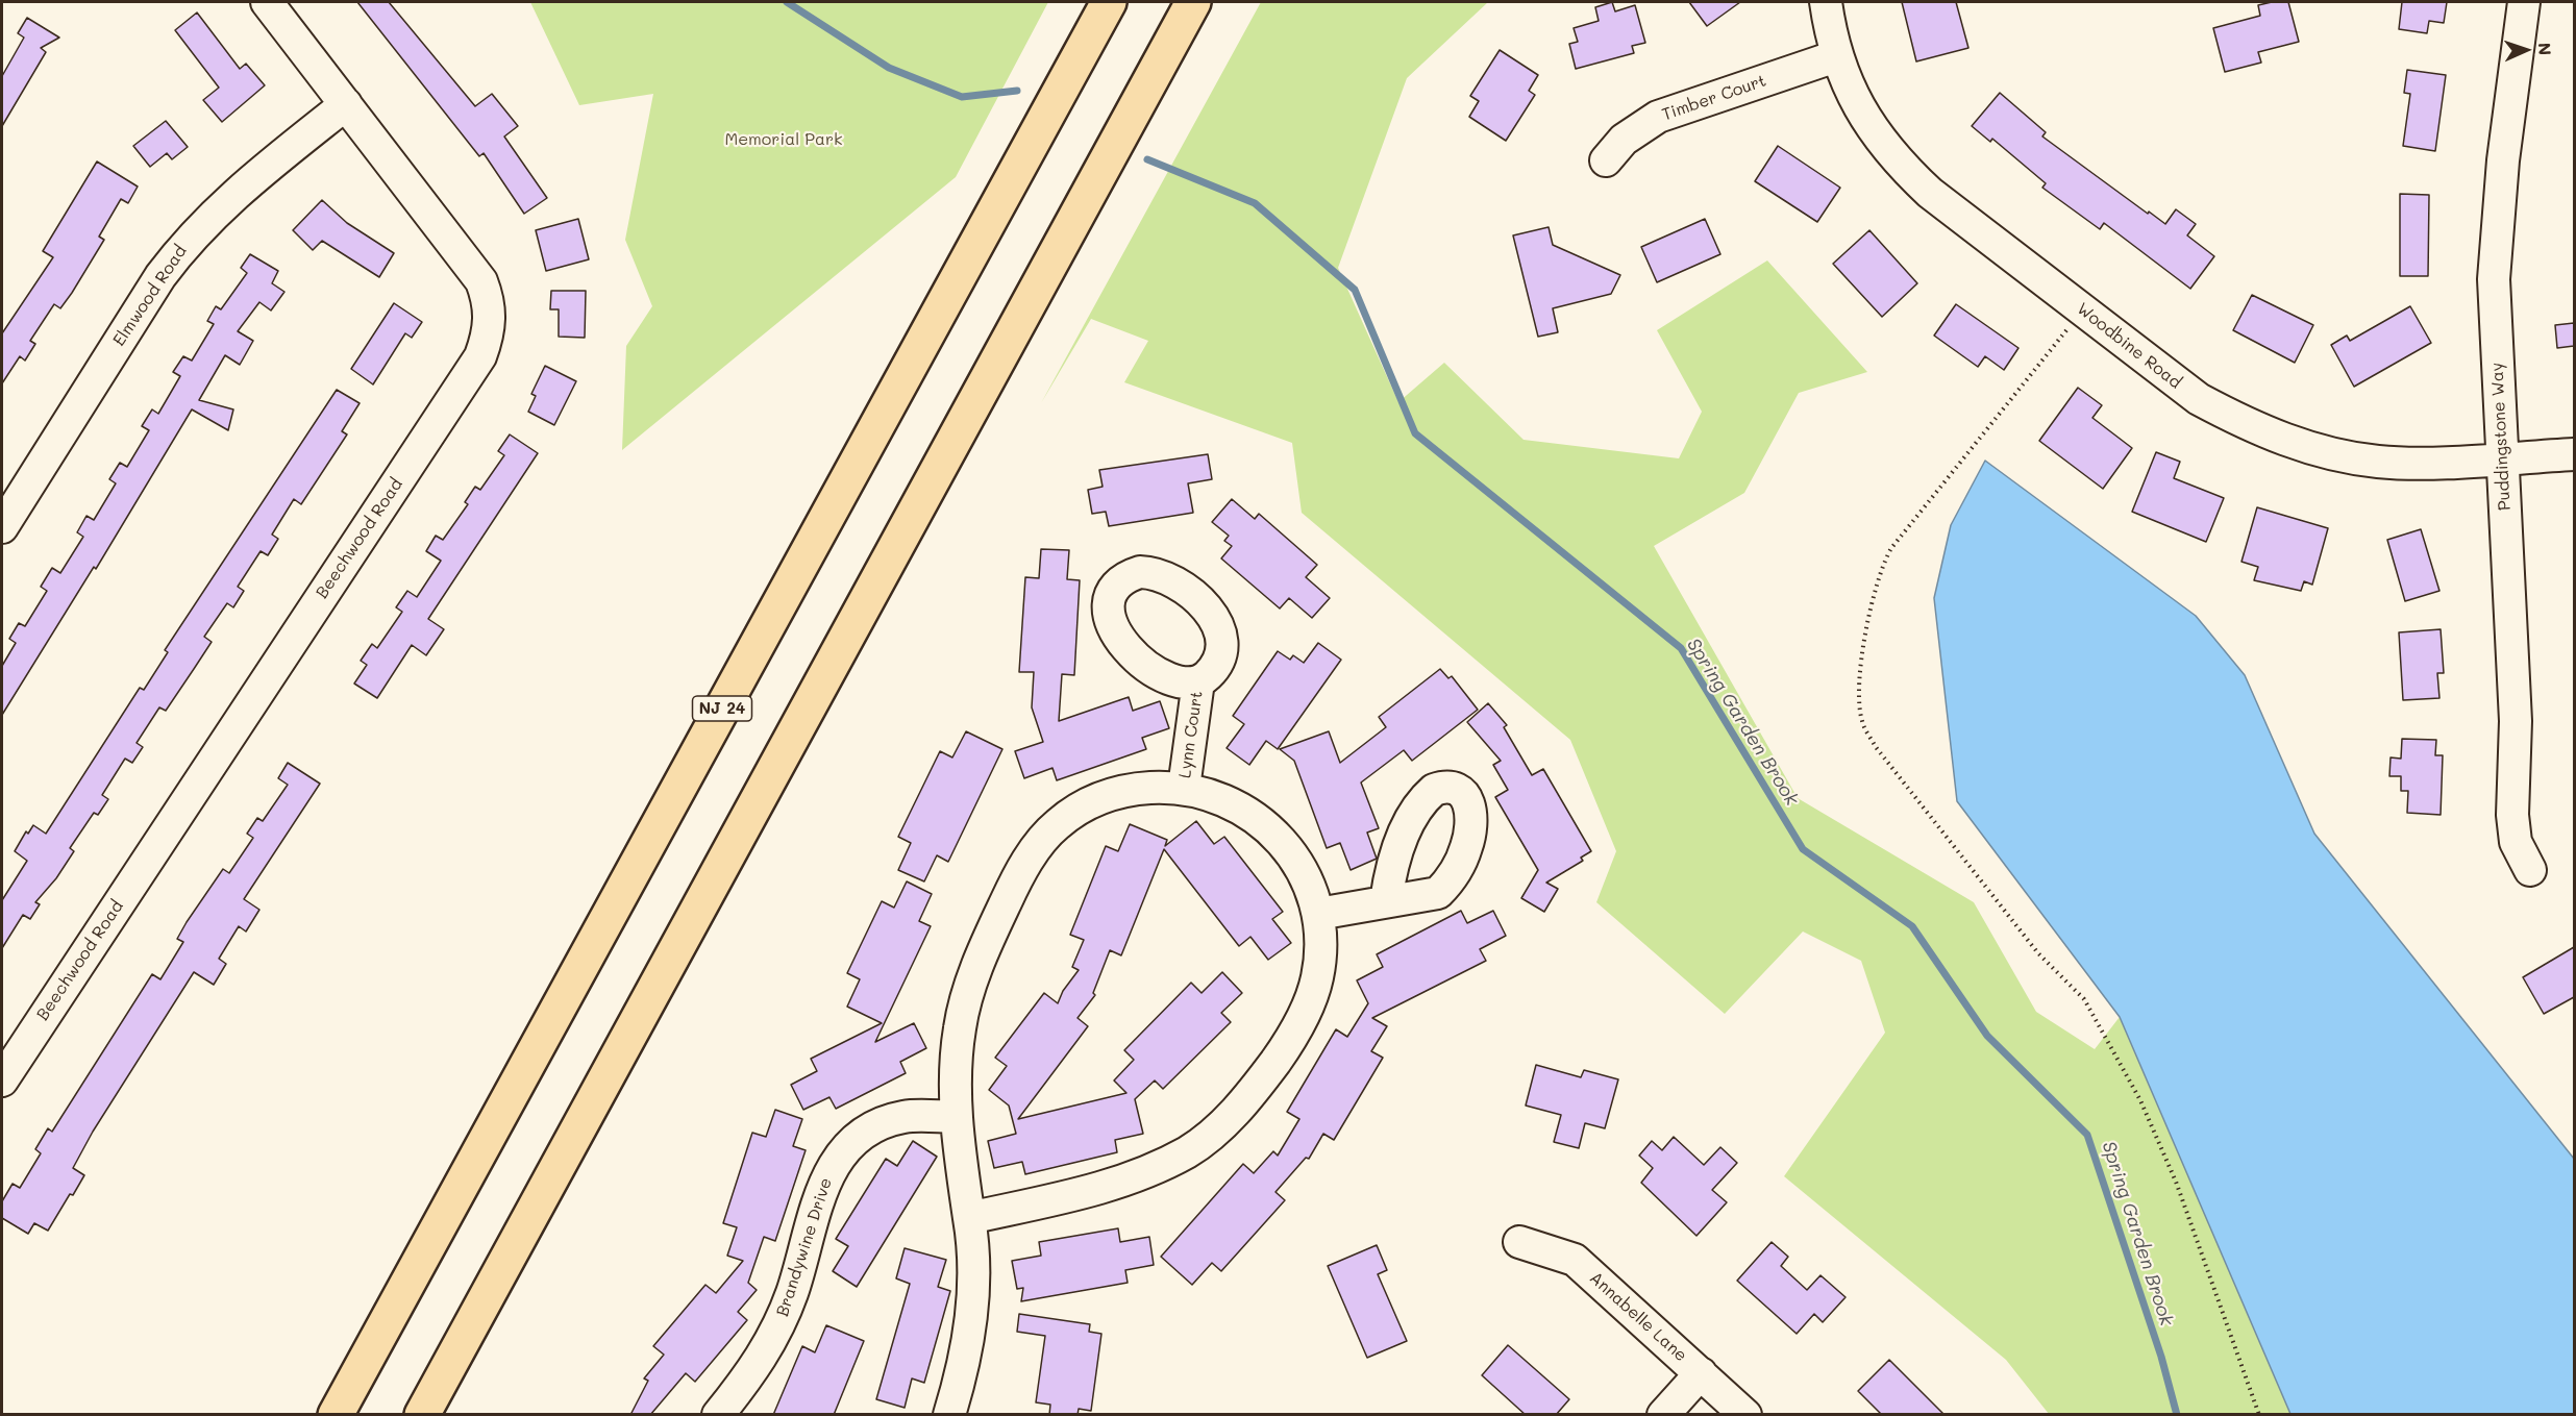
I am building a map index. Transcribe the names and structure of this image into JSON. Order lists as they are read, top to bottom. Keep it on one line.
{"streets":{"highway":["NJ 24"],"street":["Timber Court","Elmwood Road","Woodbine Road","Puddingstone Way","Beechwood Road","Lynn Court","Brandywine Drive","Annabelle Lane"]},"crossings":[["Timber Court","Woodbine Road"],["Elmwood Road","Beechwood Road"],["Woodbine Road","Puddingstone Way"]],"water":["Spring Garden Brook"],"parks":["Memorial Park"],"north":"right"}
